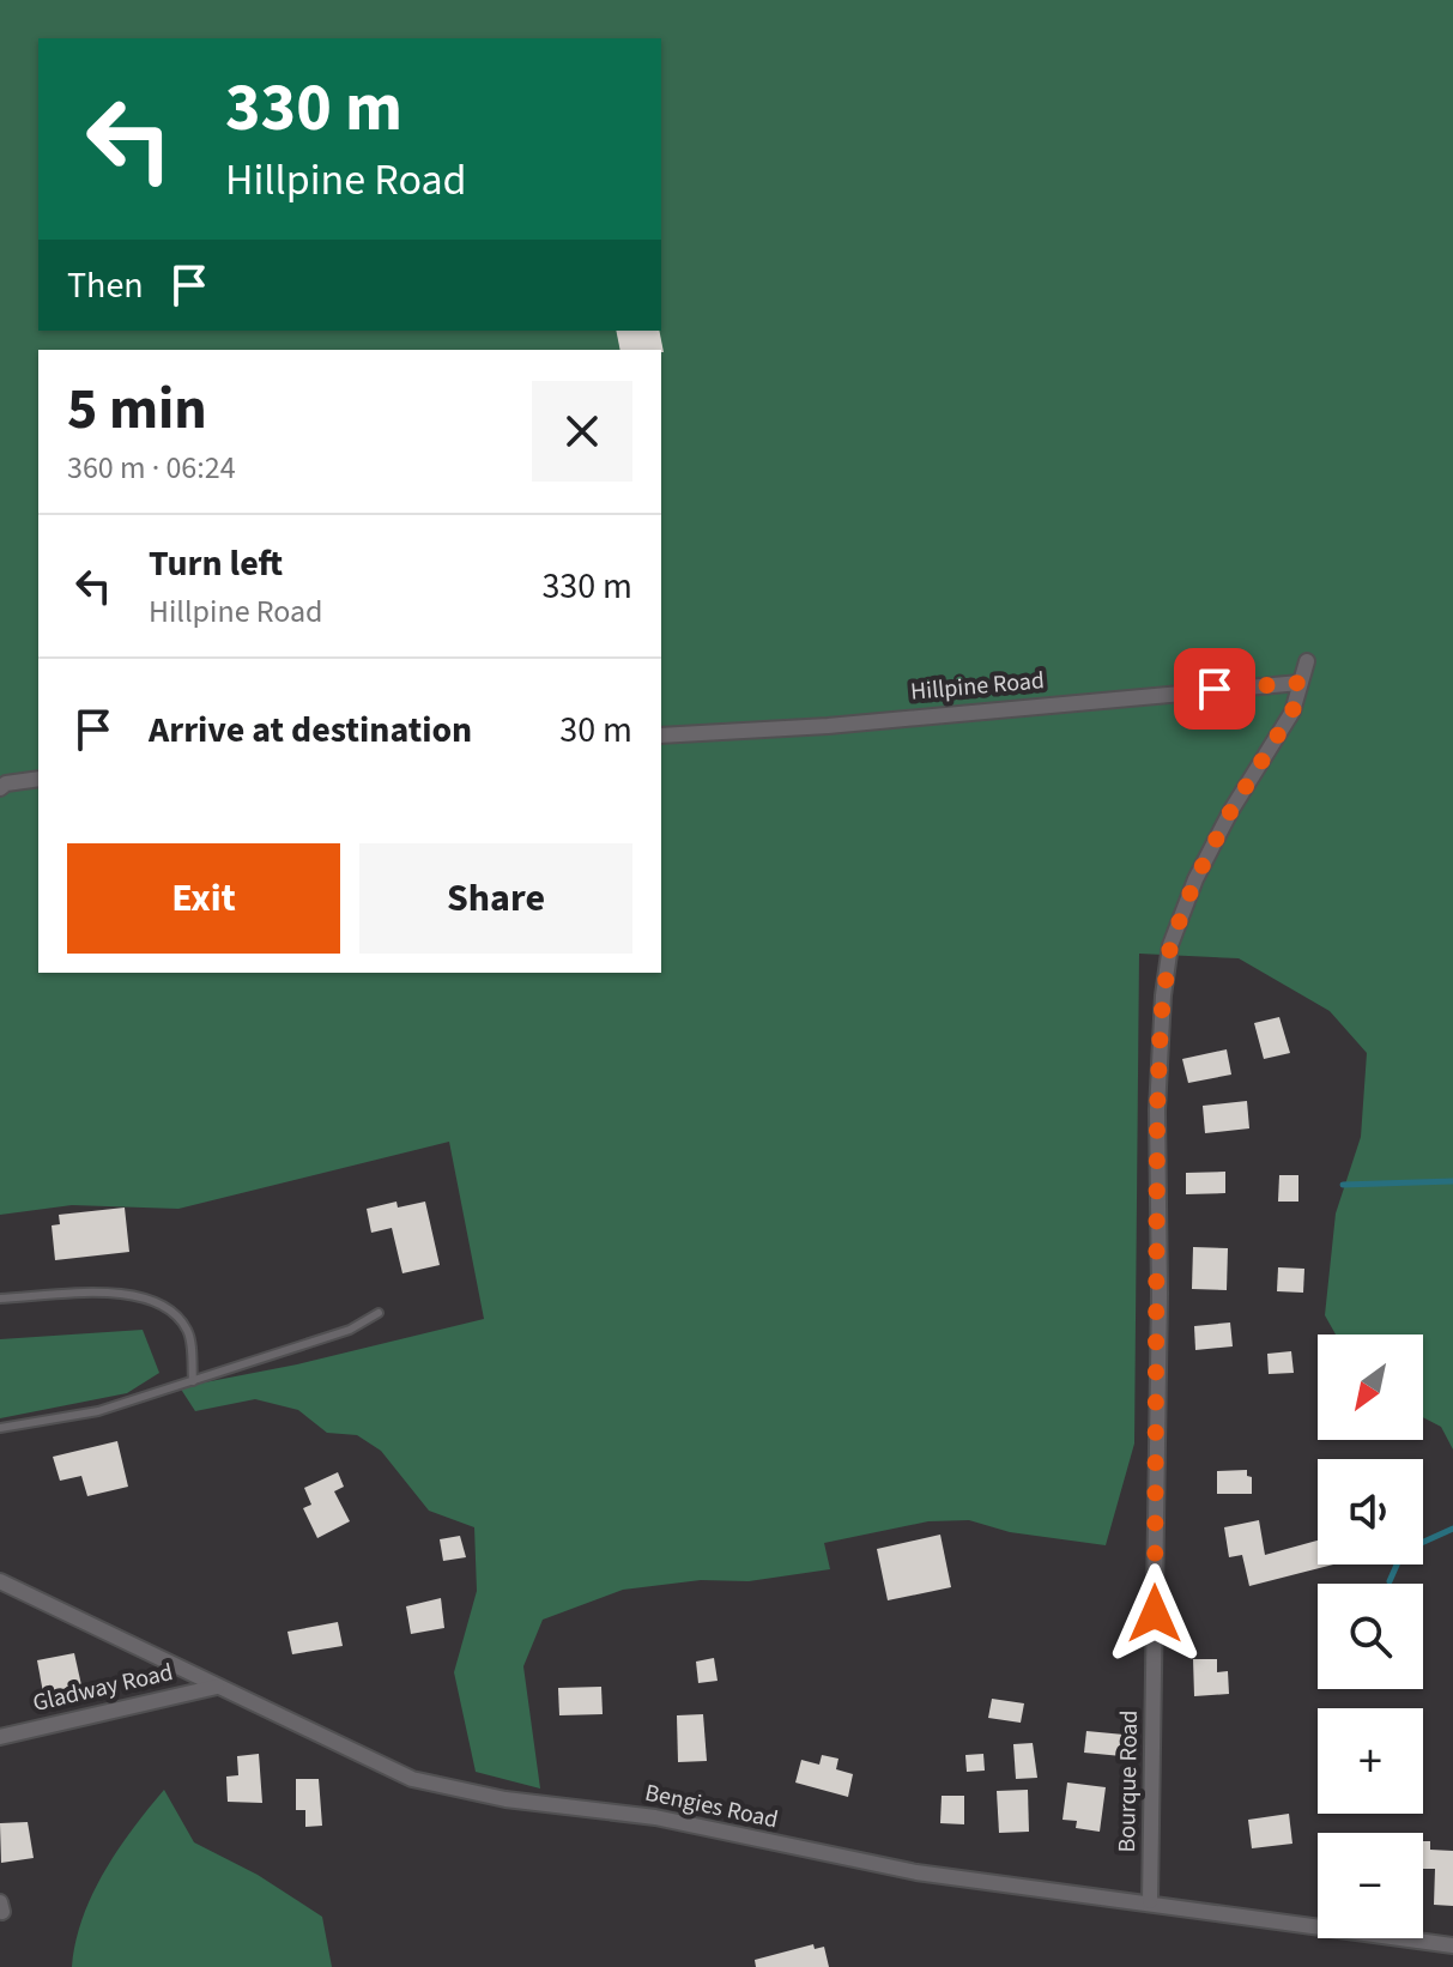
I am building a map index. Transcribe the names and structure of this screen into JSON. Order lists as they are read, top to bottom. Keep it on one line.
{"streets":{"street":["Hillpine Road","Gladway Road","Bourque Road","Bengies Road"]},"crossings":[["Hillpine Road","Bourque Road"],["Gladway Road","Bengies Road"],["Bourque Road","Bengies Road"]],"north":"bottom left","page":{"turn":["330 m","Hillpine Road"],"then":"Then","heading":["5 min","360 m · 06:24"],"list":[{"name":"Turn left","note":"Hillpine Road","value":"330 m"},{"name":"Arrive at destination","value":"30 m"}],"buttons":["Exit","Share"],"map_buttons":["+","−"]}}
